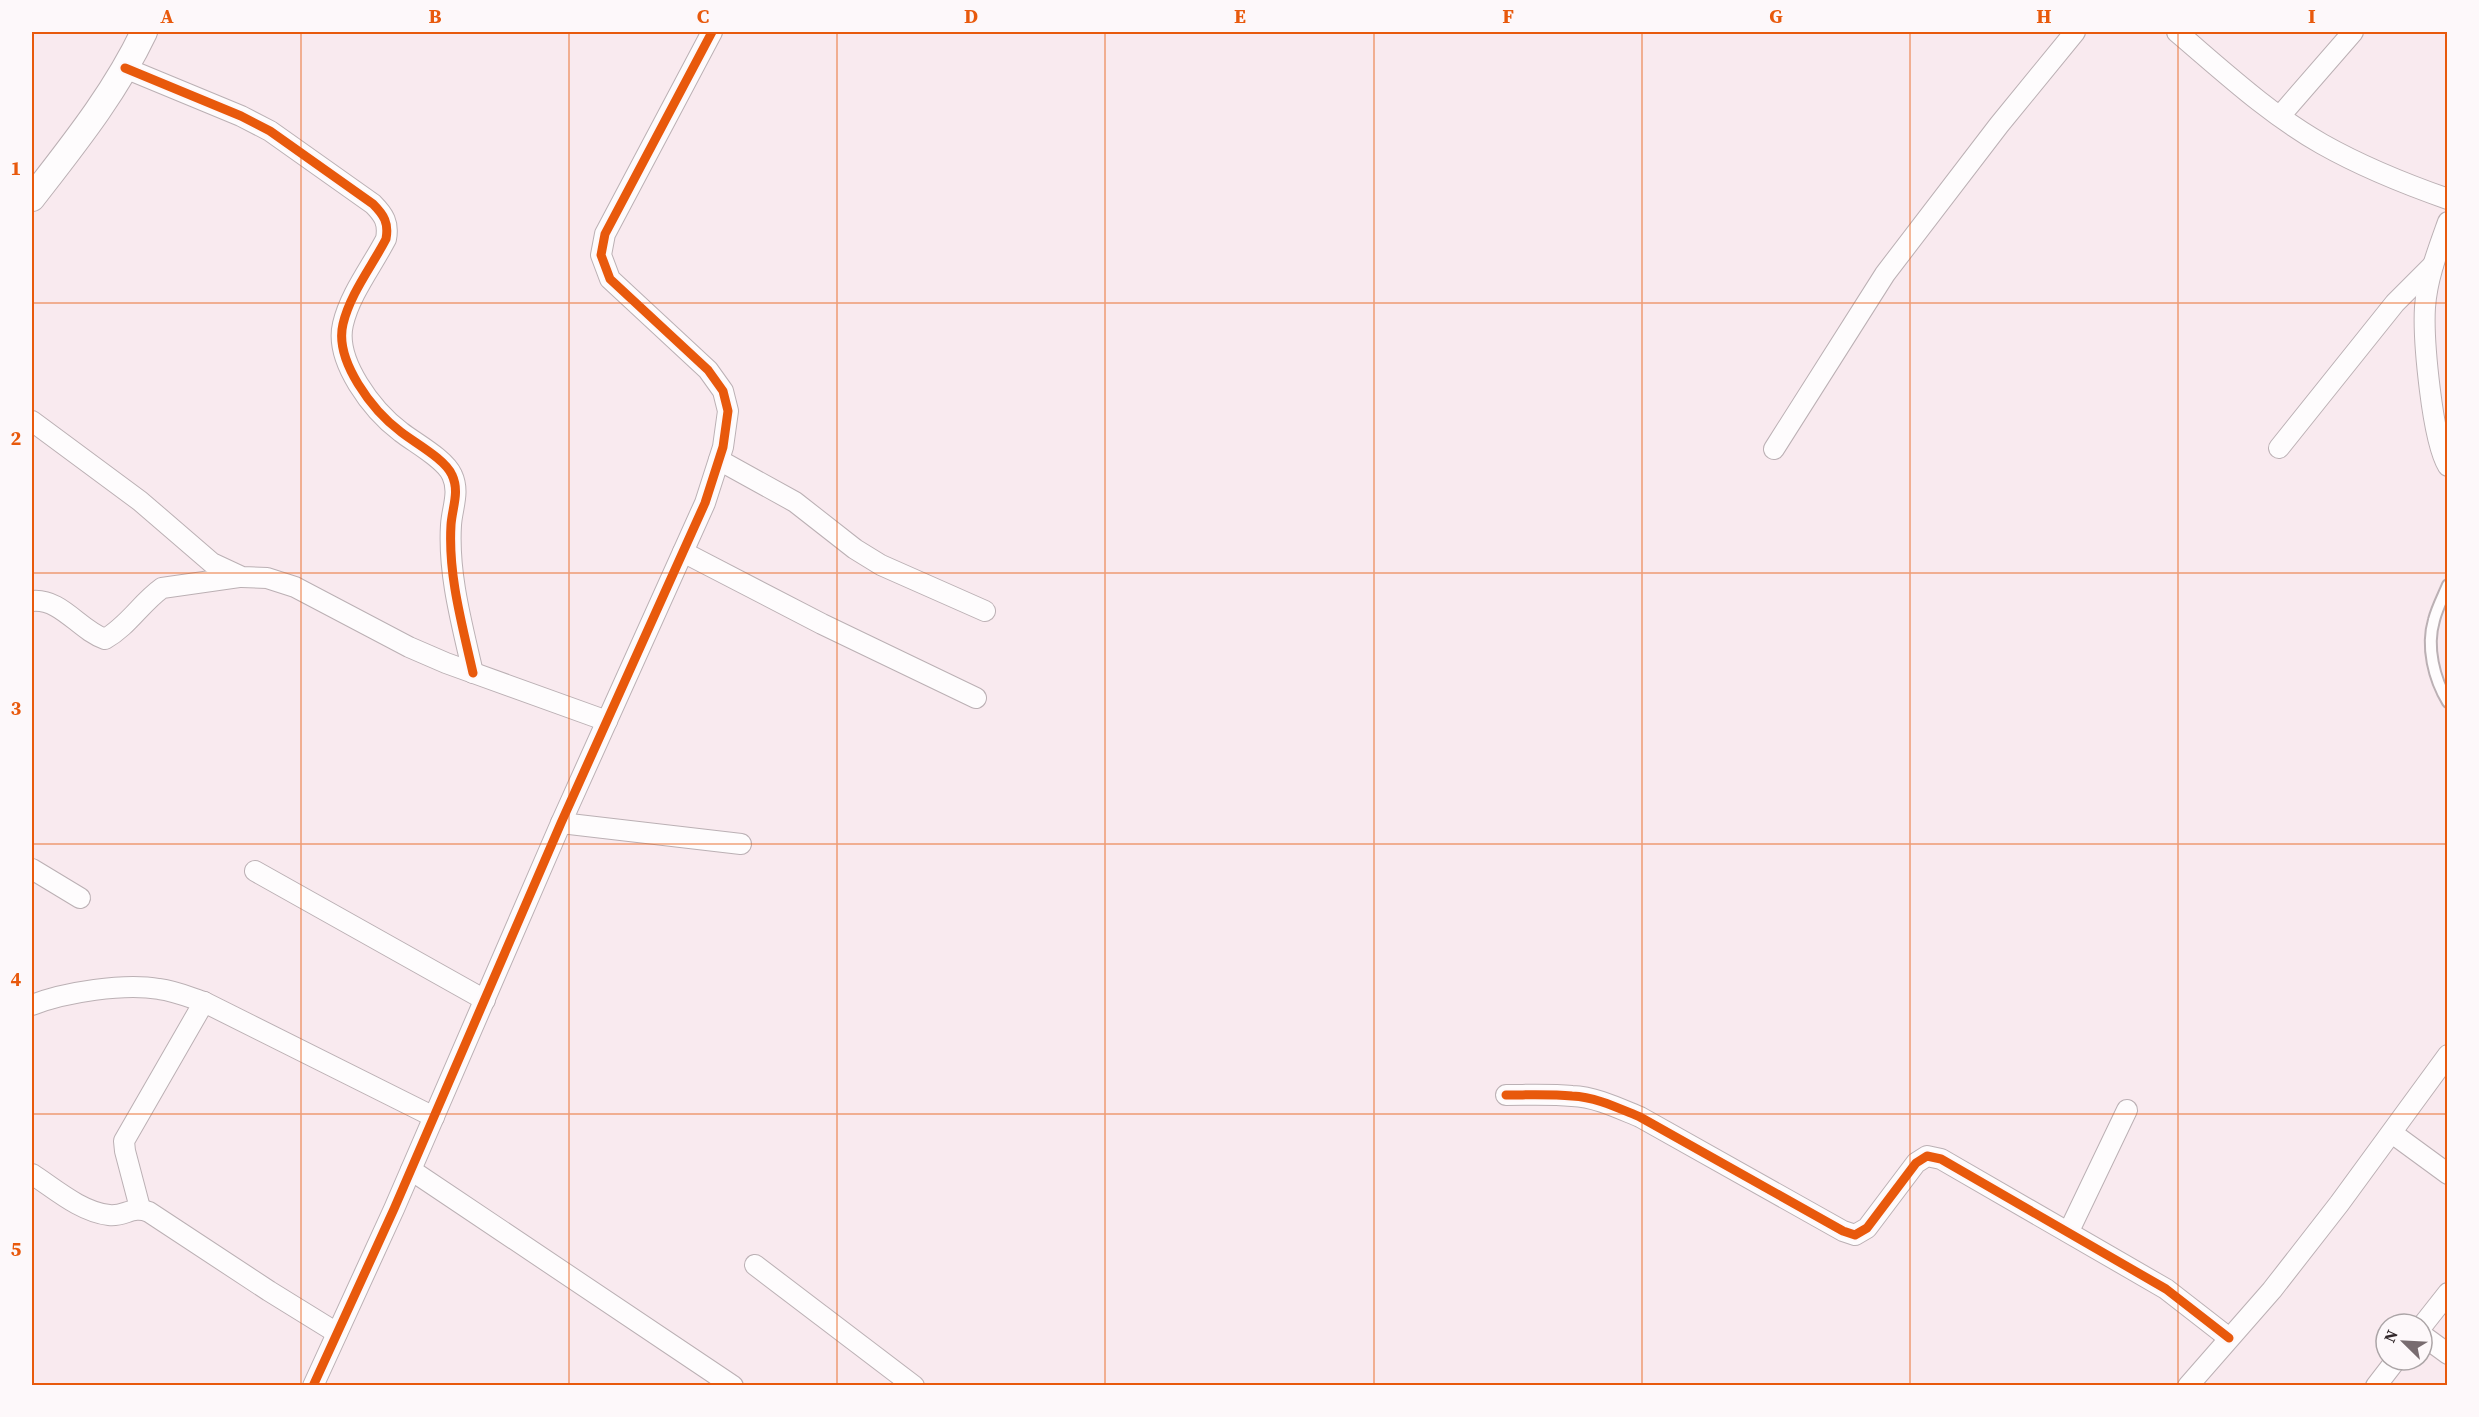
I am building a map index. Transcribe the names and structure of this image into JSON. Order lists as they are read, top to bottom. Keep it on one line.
{"north":"top left","grid":{"columns":["A","B","C","D","E","F","G","H","I"],"rows":["1","2","3","4","5"]}}
